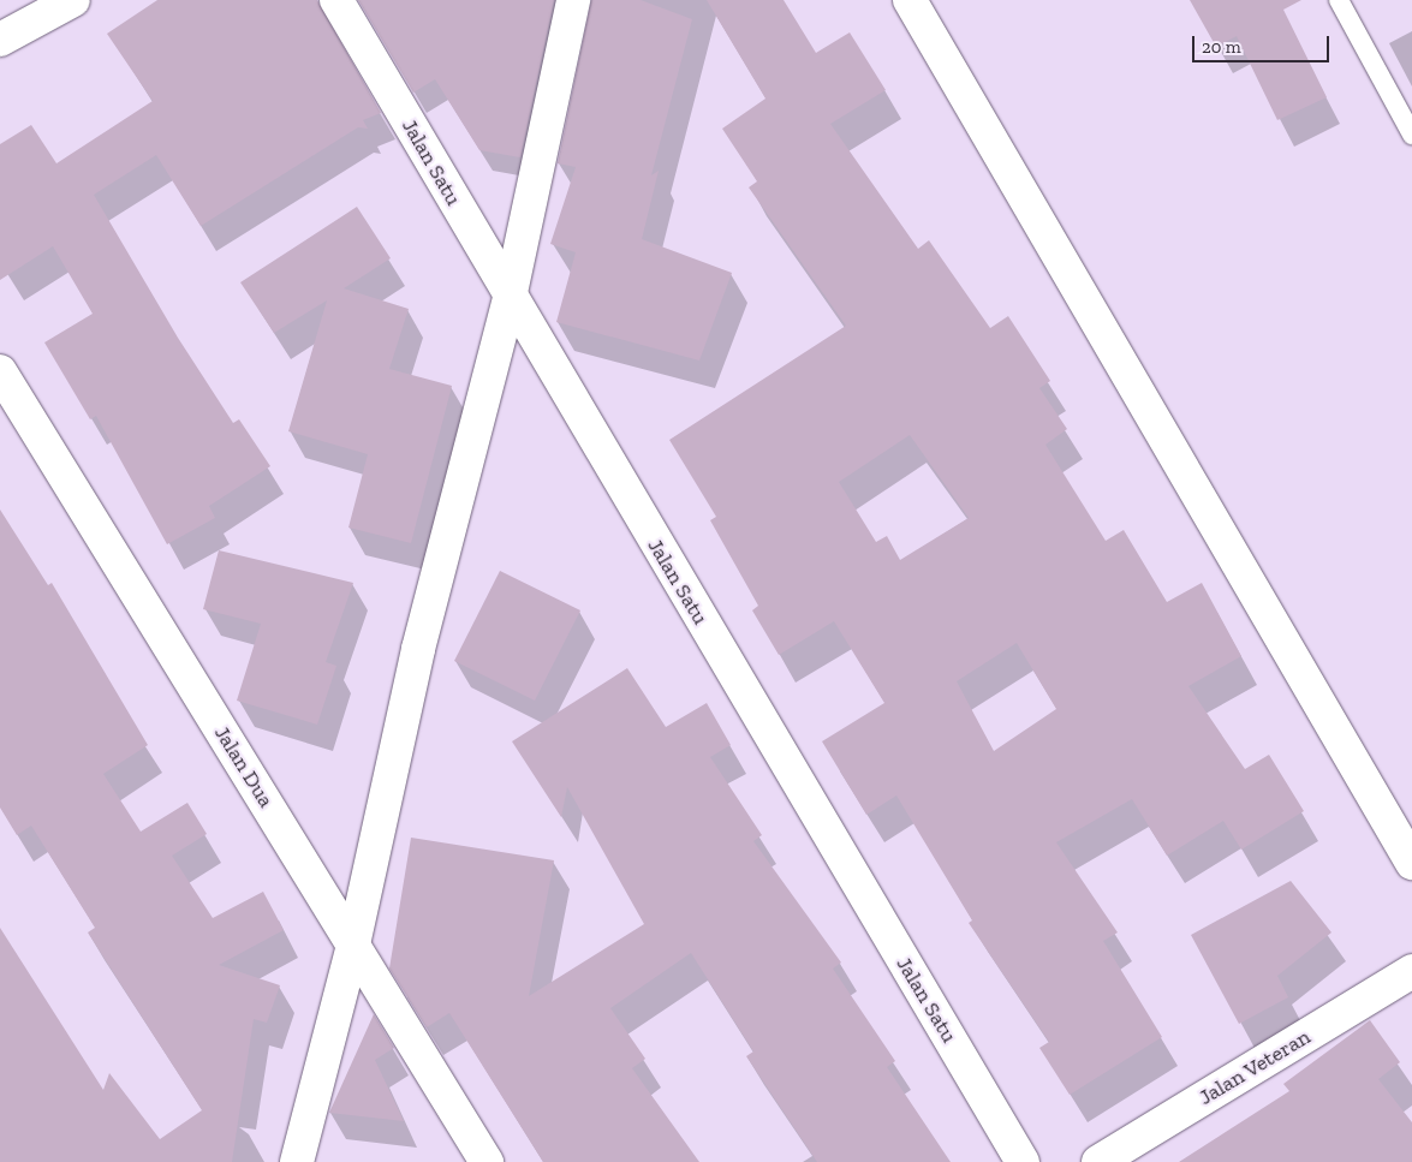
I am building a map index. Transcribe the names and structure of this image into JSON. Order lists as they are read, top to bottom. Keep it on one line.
{"streets":{"street":["Jalan Satu","Jalan Dua","Jalan Veteran"]},"scale_bar":"20 m"}
